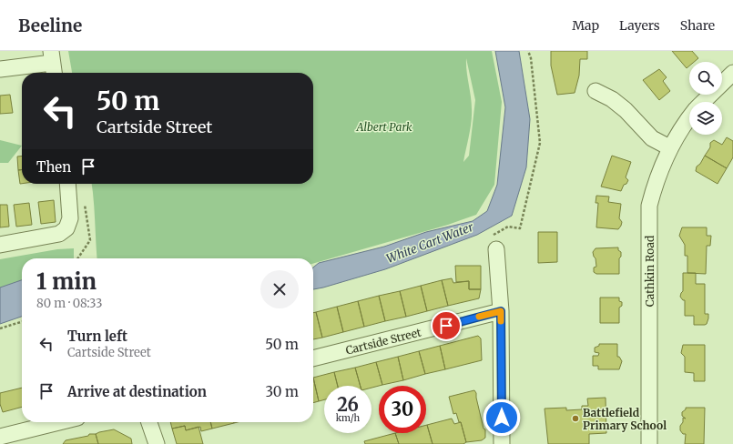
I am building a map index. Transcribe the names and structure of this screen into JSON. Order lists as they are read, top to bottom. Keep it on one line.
{"streets":{"street":["Cathkin Road","Cartside Street"]},"water":["White Cart Water"],"parks":["Albert Park"],"places":["Battlefield Primary School"],"page":{"header":"Beeline","nav":["Map","Layers","Share"],"turn":["50 m","Cartside Street"],"then":"Then","heading":["1 min","80 m · 08:33"],"list":[{"name":"Turn left","note":"Cartside Street","value":"50 m"},{"name":"Arrive at destination","value":"30 m"}],"speed":"26 km/h","limit":"30"}}
